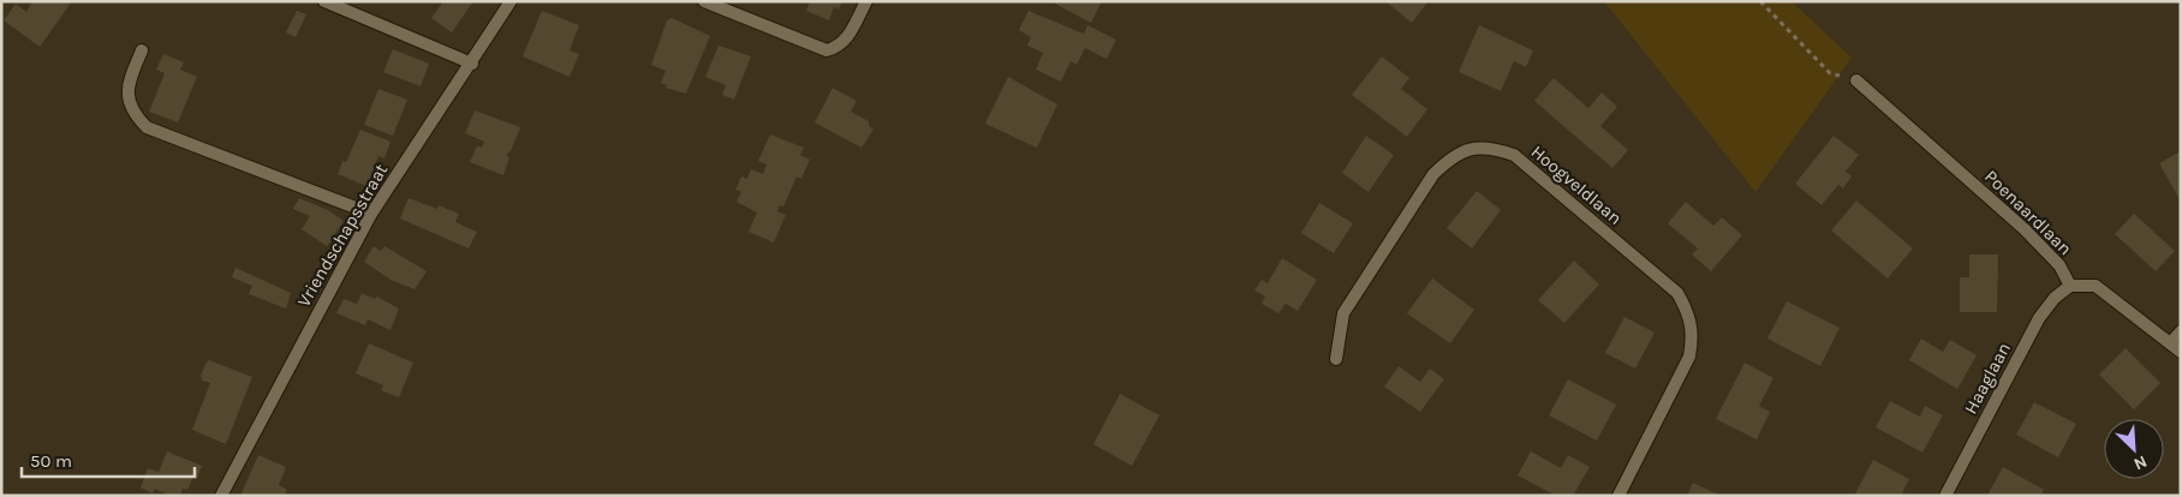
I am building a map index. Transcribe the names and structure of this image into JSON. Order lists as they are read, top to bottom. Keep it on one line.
{"streets":{"street":["Hoogveldlaan","Poenaardlaan","Vriendschapsstraat","Haaglaan"]},"crossings":[["Poenaardlaan","Haaglaan"]],"scale_bar":"50 m","north":"bottom right"}
